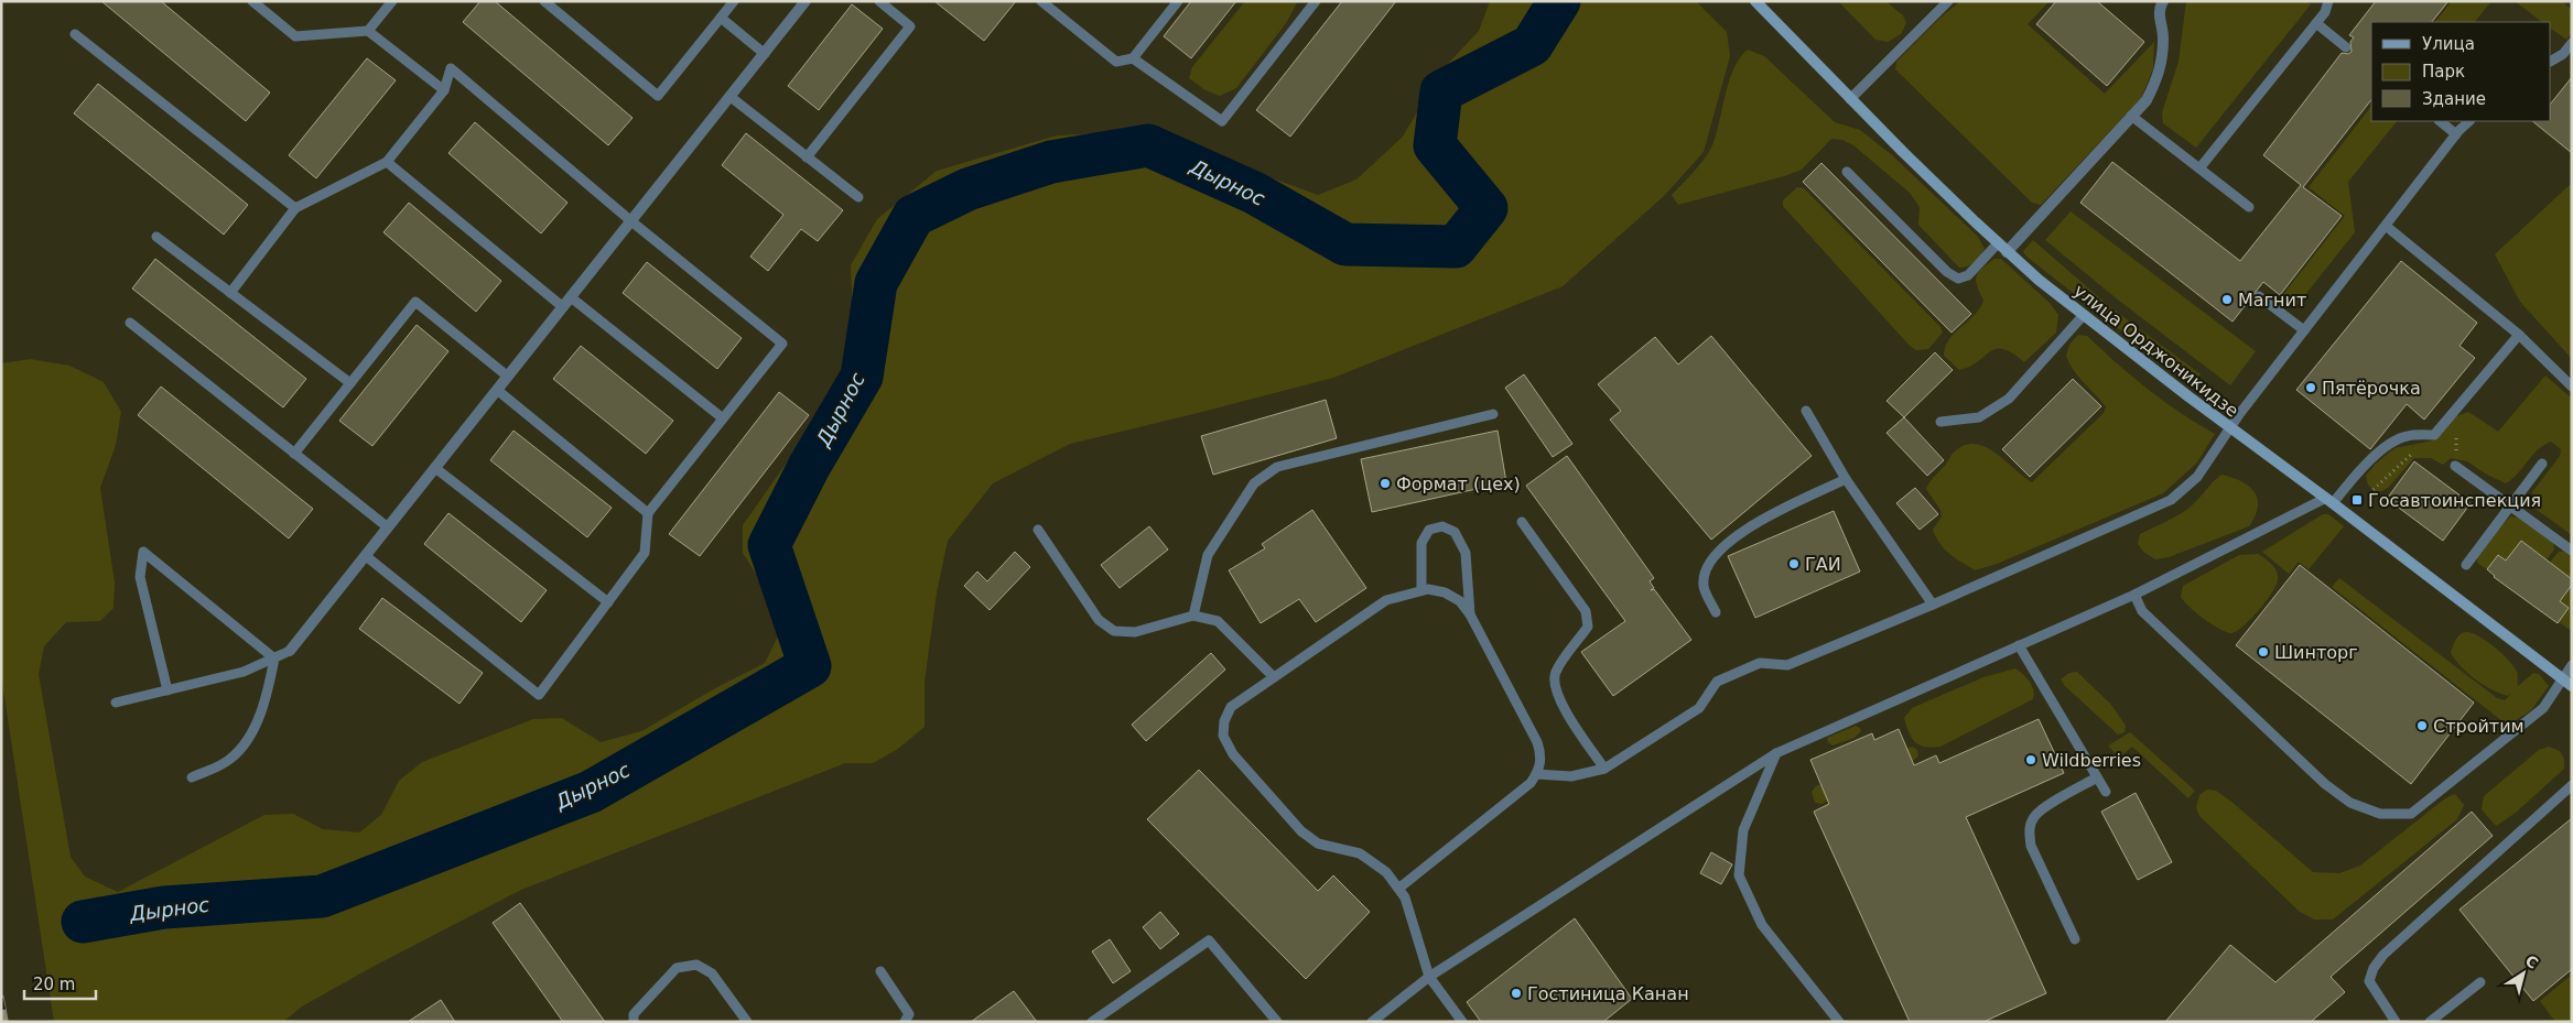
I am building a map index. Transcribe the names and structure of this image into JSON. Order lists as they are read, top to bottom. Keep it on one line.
{"streets":{"main road":["улица Орджоникидзе"]},"water":["Дырнос"],"places":{"other":["Магнит","Пятёрочка","Формат (цех)","ГАИ","Шинторг","Стройтим","Wildberries","Гостиница Канан"],"transit":["Госавтоинспекция"]},"legend":["Улица","Парк","Здание"],"scale_bar":"20 m","north":"top right"}
